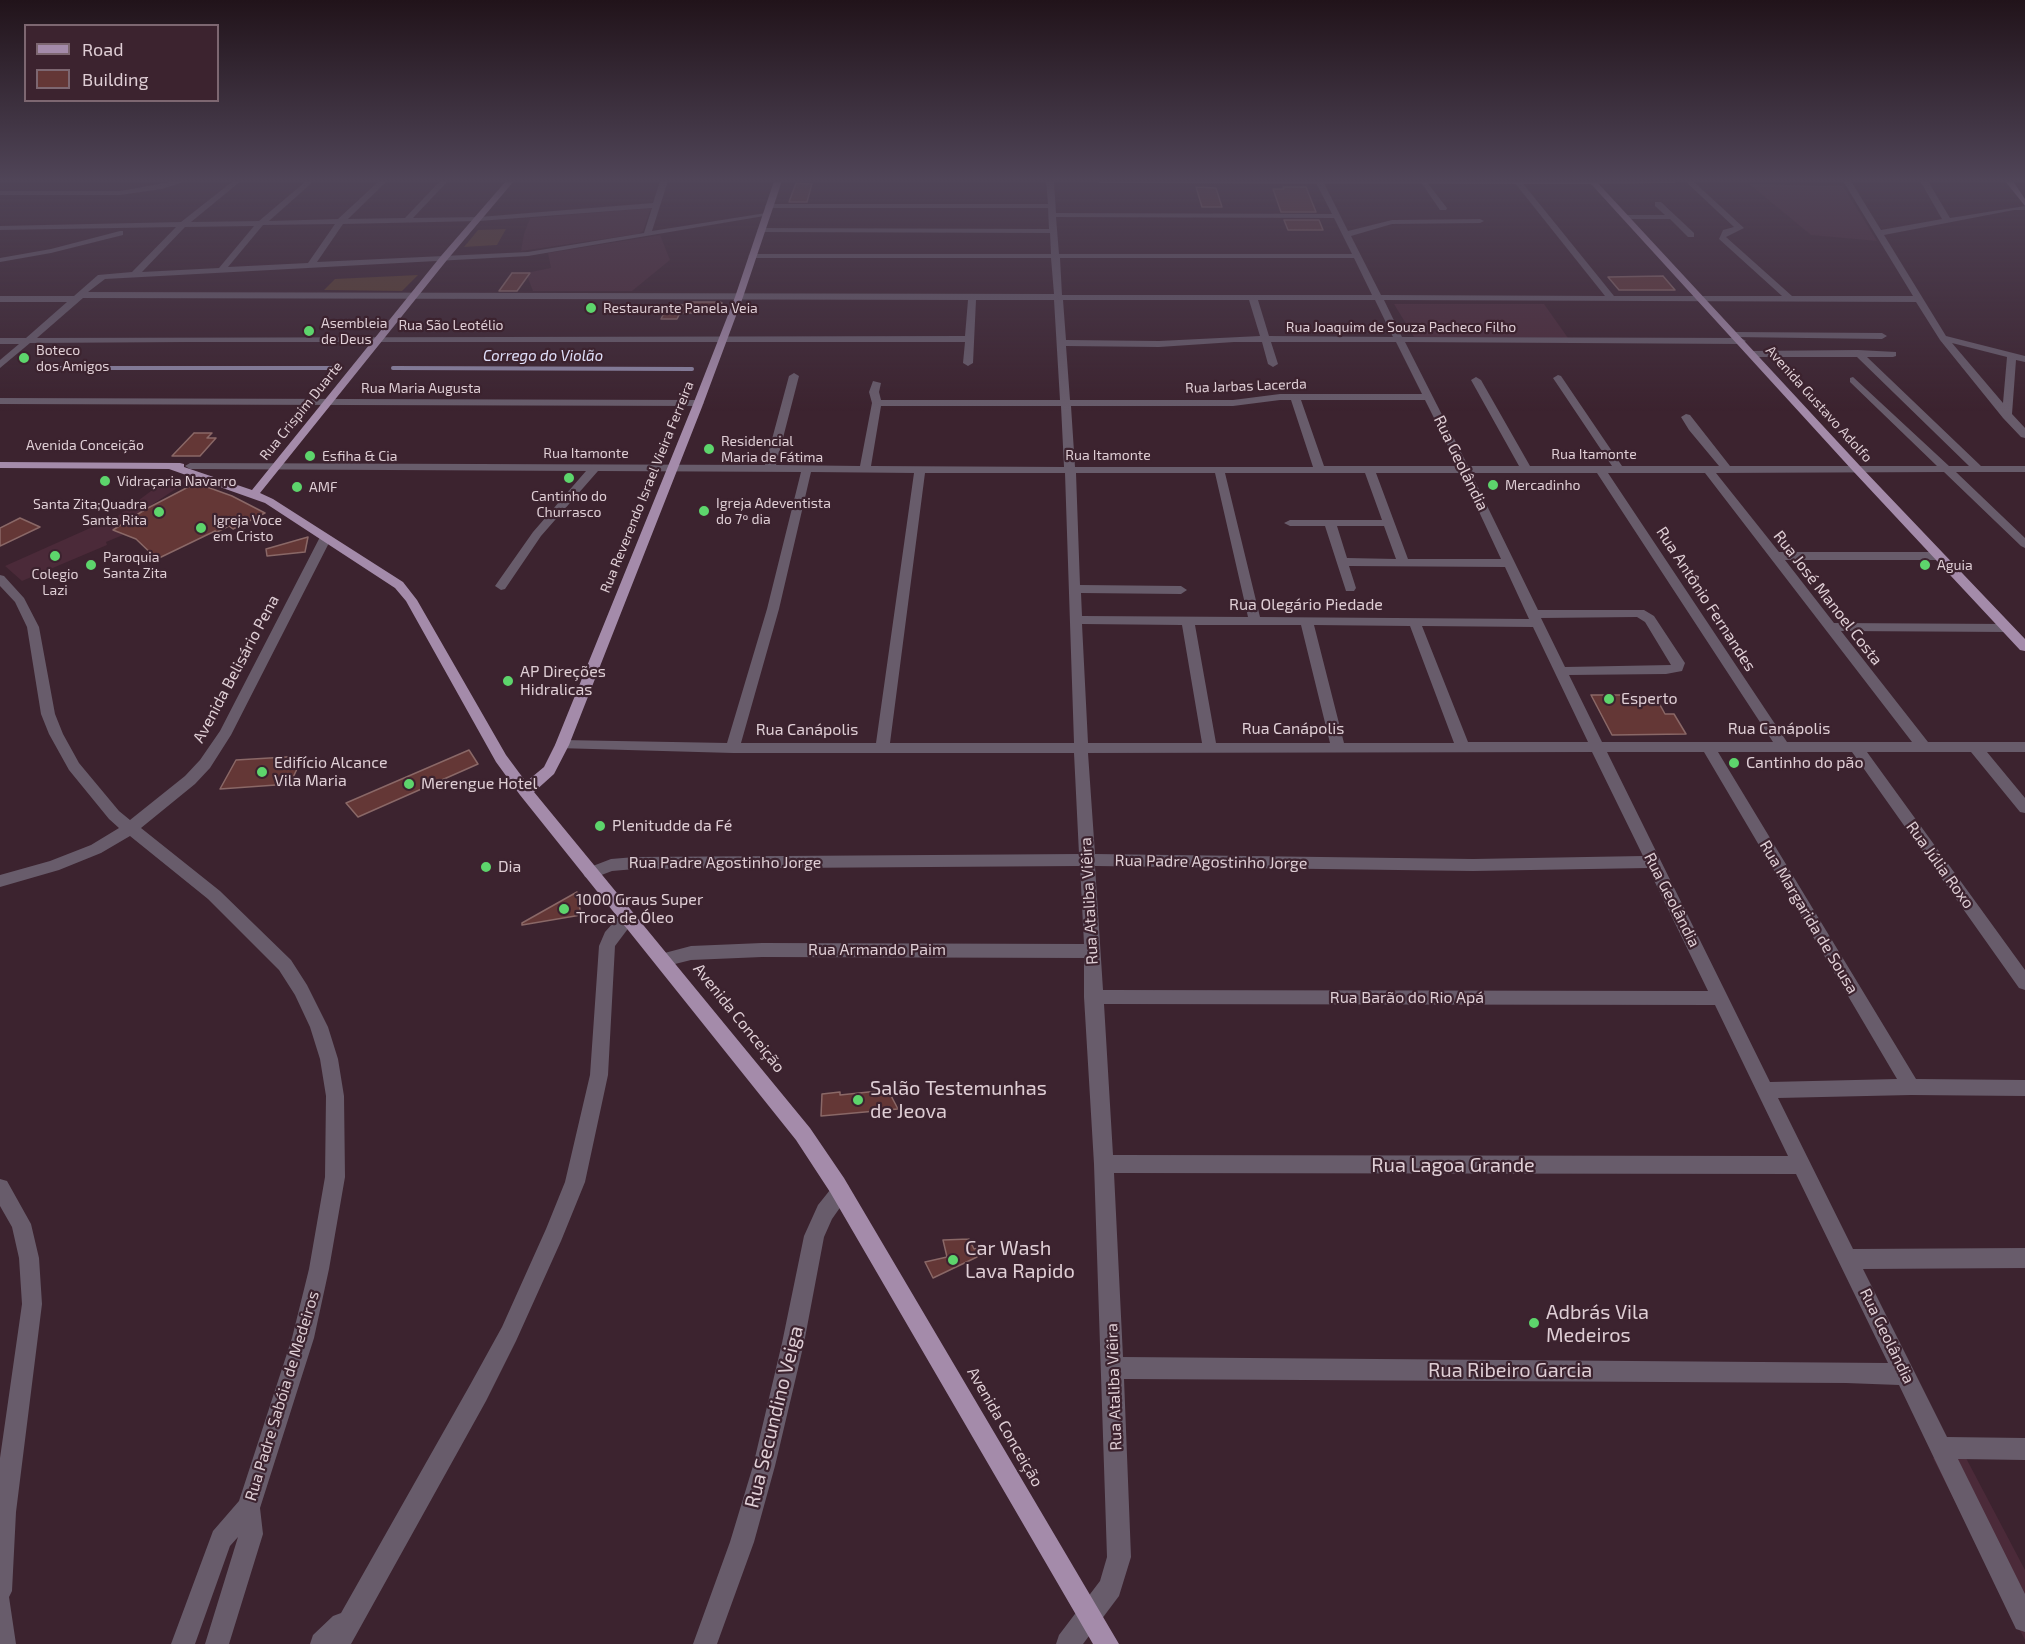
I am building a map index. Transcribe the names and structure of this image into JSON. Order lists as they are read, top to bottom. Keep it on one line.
{"streets":{"main road":["Avenida Gustavo Adolfo","Rua Crispim Duarte","Avenida Conceição","Rua Reverendo Israel Vieira Ferreira"],"street":["Rua São Leotélio","Rua Joaquim de Souza Pacheco Filho","Rua Jarbas Lacerda","Rua Maria Augusta","Rua Itamonte","Rua Geolândia","Rua José Manoel Costa","Rua Antônio Fernandes","Rua Olegário Piedade","Avenida Belisário Pena","Rua Canápolis","Rua Padre Agostinho Jorge","Rua Júlia Roxo","Rua Ataliba Viêira","Rua Margarida de Sousa","Rua Armando Paim","Rua Barão do Rio Apá","Rua Lagoa Grande","Rua Ribeiro Garcia","Rua Padre Sabóia de Medeiros","Rua Secundino Veiga"]},"crossings":[["Rua São Leotélio","Rua Crispim Duarte"],["Rua São Leotélio","Rua Reverendo Israel Vieira Ferreira"],["Rua Joaquim de Souza Pacheco Filho","Avenida Gustavo Adolfo"],["Rua Joaquim de Souza Pacheco Filho","Rua Geolândia"],["Rua Joaquim de Souza Pacheco Filho","Rua Ataliba Viêira"],["Rua Jarbas Lacerda","Rua Geolândia"],["Rua Jarbas Lacerda","Rua Ataliba Viêira"],["Rua Maria Augusta","Rua Crispim Duarte"],["Rua Maria Augusta","Rua Reverendo Israel Vieira Ferreira"],["Avenida Gustavo Adolfo","Rua Itamonte"],["Rua Crispim Duarte","Avenida Conceição"],["Rua Crispim Duarte","Rua Itamonte"],["Avenida Conceição","Rua Itamonte"],["Avenida Conceição","Rua Reverendo Israel Vieira Ferreira"],["Avenida Conceição","Avenida Belisário Pena"],["Avenida Conceição","Rua Padre Agostinho Jorge"],["Avenida Conceição","Rua Ataliba Viêira"],["Avenida Conceição","Rua Armando Paim"],["Avenida Conceição","Rua Secundino Veiga"],["Rua Itamonte","Rua Geolândia"],["Rua Itamonte","Rua Reverendo Israel Vieira Ferreira"],["Rua Itamonte","Rua José Manoel Costa"],["Rua Itamonte","Rua Antônio Fernandes"],["Rua Itamonte","Rua Ataliba Viêira"],["Rua Geolândia","Rua Olegário Piedade"],["Rua Geolândia","Rua Canápolis"],["Rua Geolândia","Rua Padre Agostinho Jorge"],["Rua Geolândia","Rua Barão do Rio Apá"],["Rua Geolândia","Rua Lagoa Grande"],["Rua Geolândia","Rua Ribeiro Garcia"],["Rua Reverendo Israel Vieira Ferreira","Rua Canápolis"],["Rua José Manoel Costa","Rua Canápolis"],["Rua Antônio Fernandes","Rua Canápolis"],["Rua Olegário Piedade","Rua Ataliba Viêira"],["Avenida Belisário Pena","Rua Padre Sabóia de Medeiros"],["Rua Canápolis","Rua Júlia Roxo"],["Rua Canápolis","Rua Ataliba Viêira"],["Rua Canápolis","Rua Margarida de Sousa"],["Rua Padre Agostinho Jorge","Rua Ataliba Viêira"],["Rua Ataliba Viêira","Rua Armando Paim"],["Rua Ataliba Viêira","Rua Barão do Rio Apá"],["Rua Ataliba Viêira","Rua Lagoa Grande"],["Rua Ataliba Viêira","Rua Ribeiro Garcia"]],"water":["Corrego do Violão"],"places":["Restaurante Panela Veia","Asembleia de Deus","Boteco dos Amigos","Residencial Maria de Fátima","Esfiha & Cia","Cantinho do Churrasco","Vidraçaria Navarro","Mercadinho","AMF","Igreja Adeventista do 7º dia","Santa Zita;Quadra Santa Rita","Igreja Voce em Cristo","Colegio Lazi","Paroquia Santa Zita","Aguia","AP Direções Hidralicas","Esperto","Cantinho do pão","Edifício Alcance Vila Maria","Merengue Hotel","Plenitudde da Fé","Dia","1000 Graus Super Troca de Óleo","Salão Testemunhas de Jeova","Car Wash Lava Rapido","Adbrás Vila Medeiros"],"legend":["Road","Building"]}
